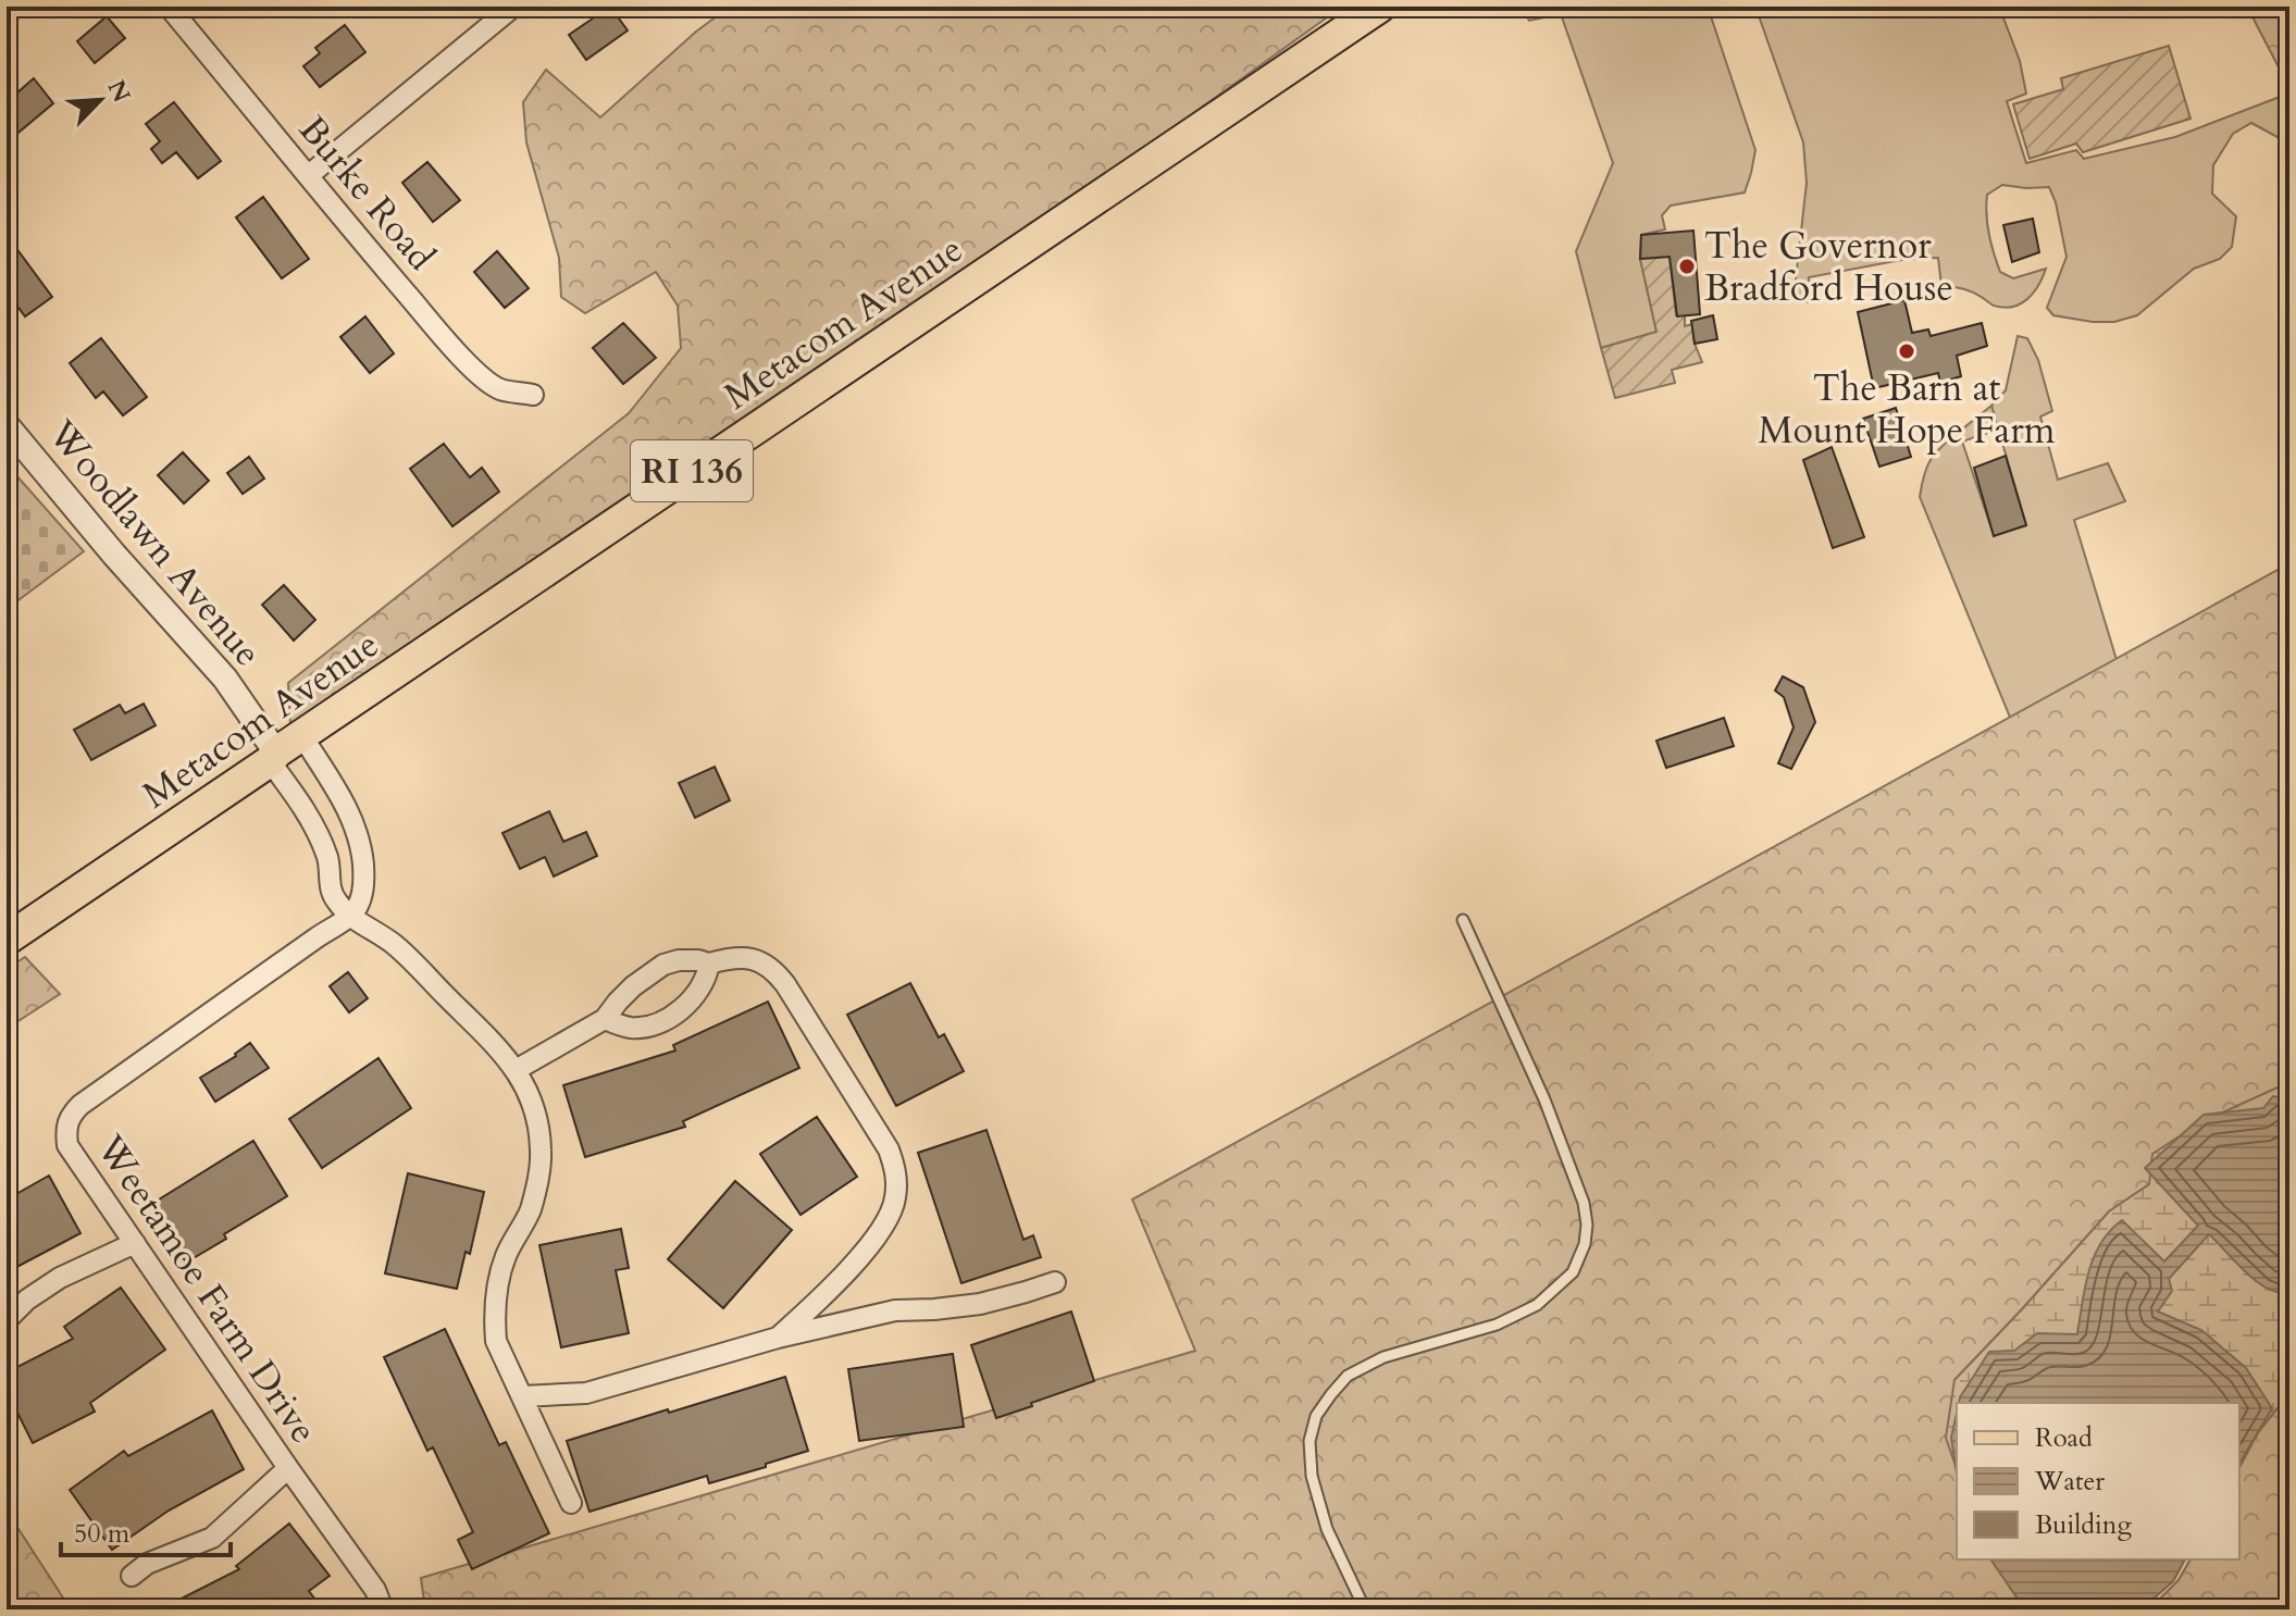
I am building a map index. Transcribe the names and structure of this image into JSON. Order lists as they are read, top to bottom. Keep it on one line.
{"streets":{"main road":["Metacom Avenue","RI 136"],"street":["Burke Road","Woodlawn Avenue","Weetamoe Farm Drive"]},"crossings":[["Metacom Avenue","Woodlawn Avenue"]],"places":["The Governor Bradford House","The Barn at Mount Hope Farm"],"legend":["Road","Water","Building"],"scale_bar":"50 m","north":"top right"}
